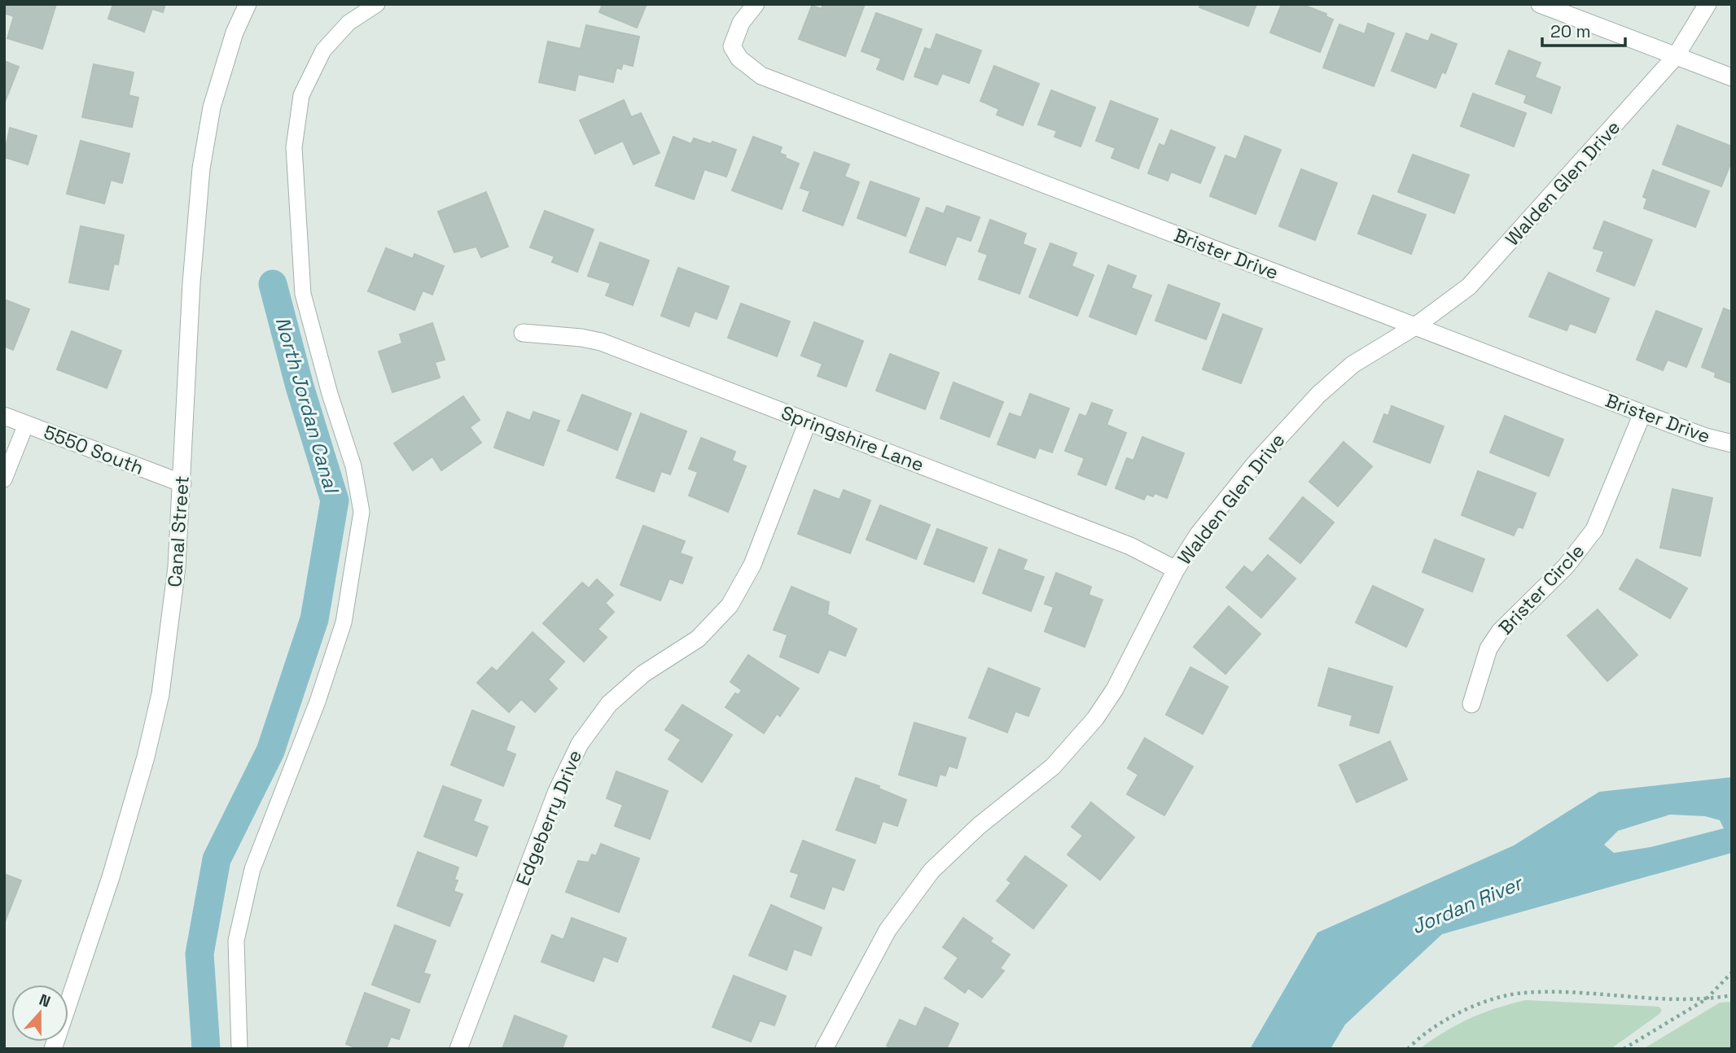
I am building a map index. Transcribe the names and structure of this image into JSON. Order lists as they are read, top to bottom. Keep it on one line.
{"streets":{"street":["Walden Glen Drive","Brister Drive","Springshire Lane","5550 South","Canal Street","Brister Circle","Edgeberry Drive"]},"crossings":[["Walden Glen Drive","Brister Drive"],["Walden Glen Drive","Springshire Lane"],["Brister Drive","Brister Circle"],["Springshire Lane","Edgeberry Drive"],["5550 South","Canal Street"]],"water":["North Jordan Canal","Jordan River"],"scale_bar":"20 m","north":"top"}
